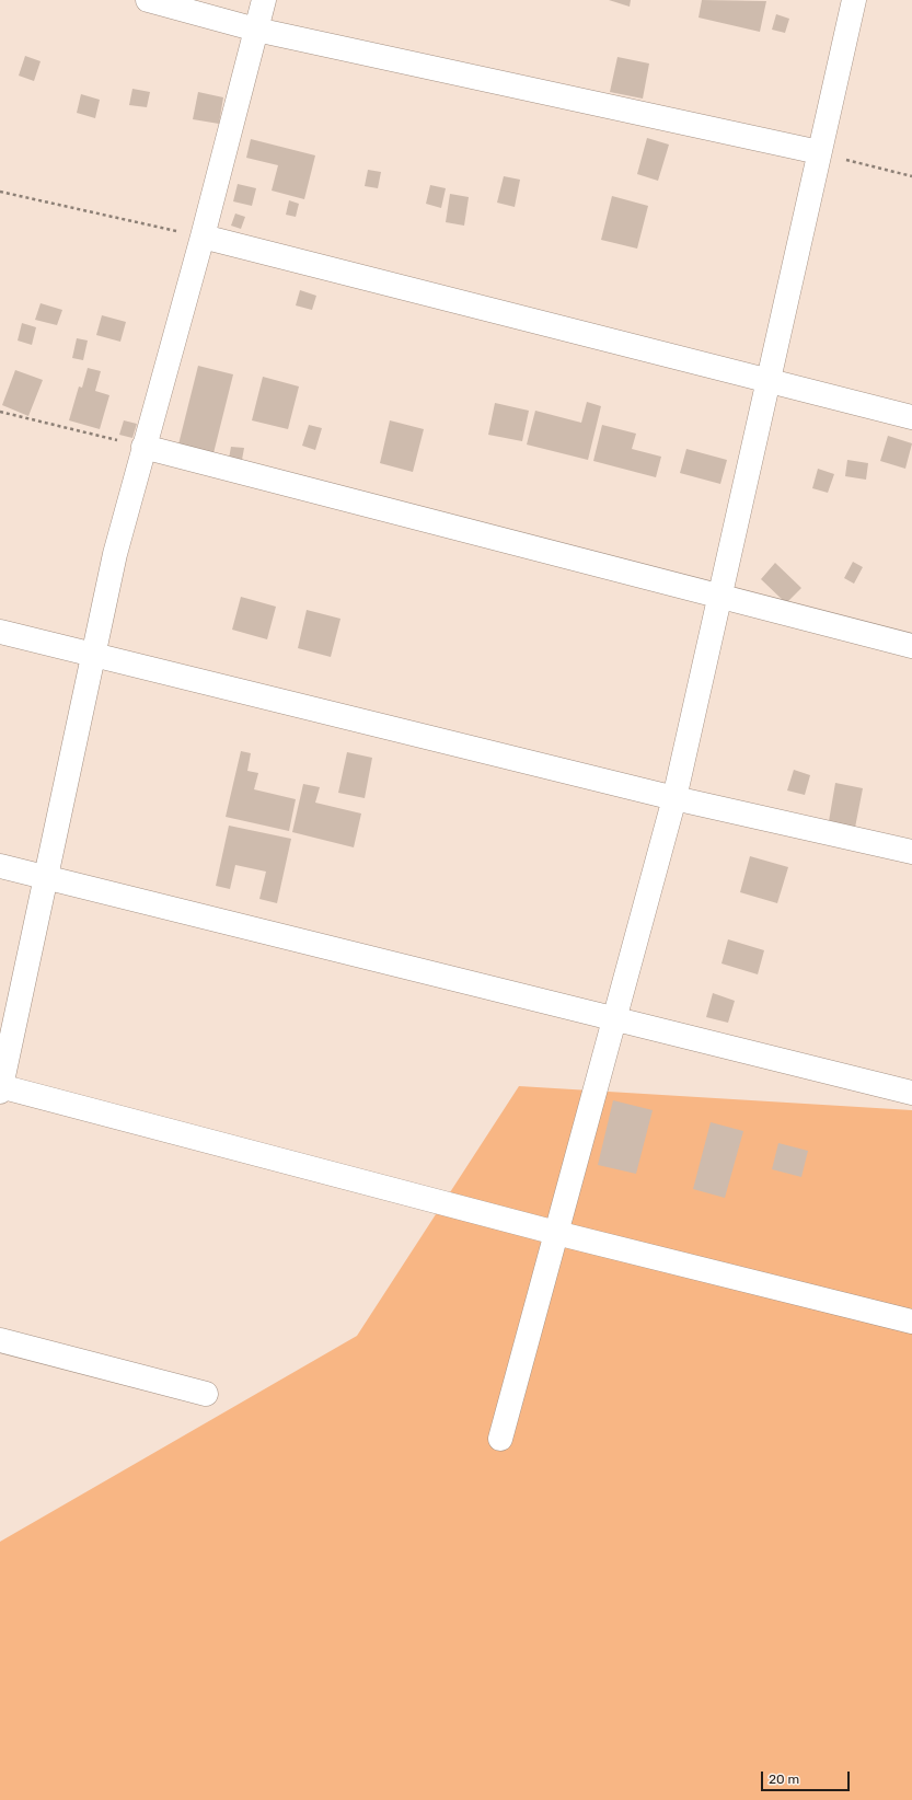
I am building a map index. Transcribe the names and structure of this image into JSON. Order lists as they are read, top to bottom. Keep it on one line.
{"scale_bar":"20 m"}
